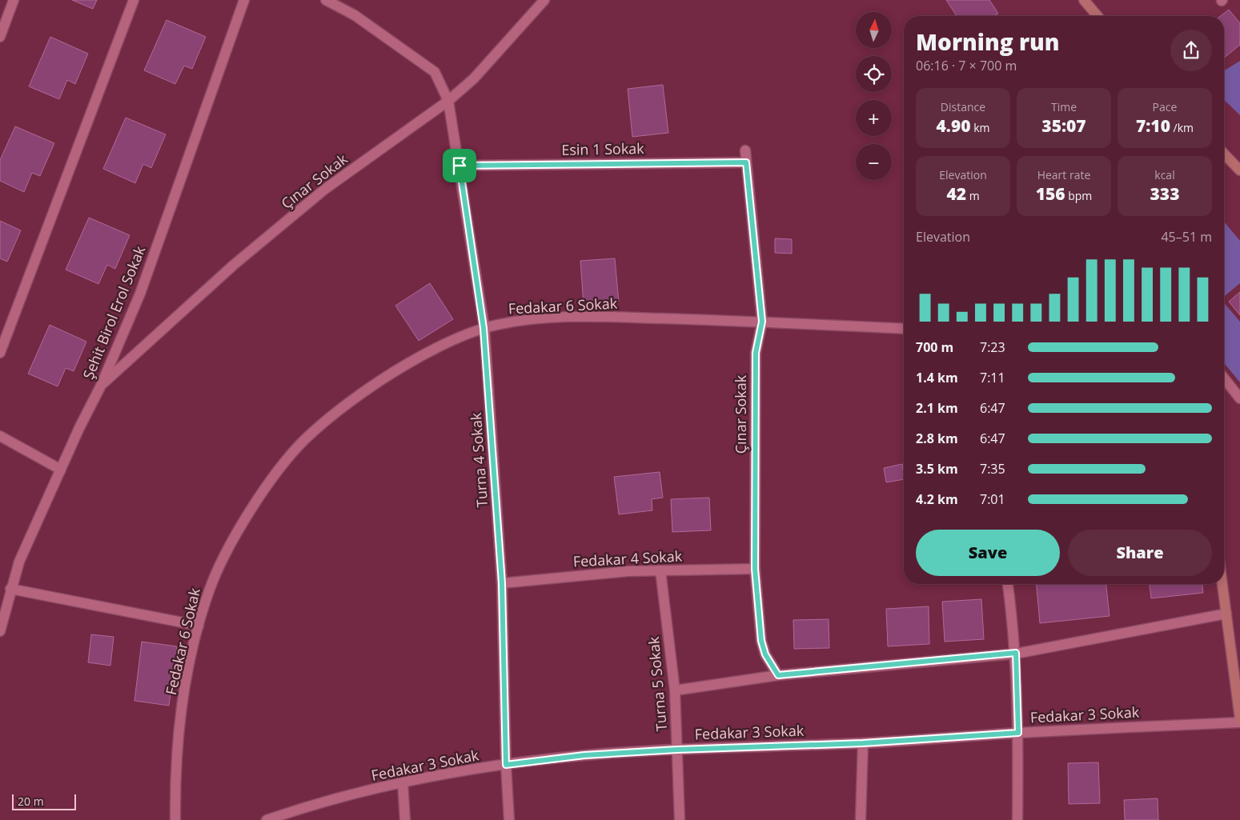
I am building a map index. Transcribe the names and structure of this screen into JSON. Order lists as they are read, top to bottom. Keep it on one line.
{"streets":{"street":["Esin 1 Sokak","Çınar Sokak","Fedakar 6 Sokak","Şehit Birol Erol Sokak","Turna 4 Sokak","Fedakar 4 Sokak","Turna 5 Sokak","Fedakar 3 Sokak"]},"crossings":[["Esin 1 Sokak","Çınar Sokak"],["Esin 1 Sokak","Turna 4 Sokak"],["Çınar Sokak","Fedakar 6 Sokak"],["Çınar Sokak","Şehit Birol Erol Sokak"],["Çınar Sokak","Turna 4 Sokak"],["Çınar Sokak","Fedakar 4 Sokak"],["Fedakar 6 Sokak","Turna 4 Sokak"],["Turna 4 Sokak","Fedakar 4 Sokak"],["Turna 4 Sokak","Fedakar 3 Sokak"],["Fedakar 4 Sokak","Turna 5 Sokak"],["Turna 5 Sokak","Fedakar 3 Sokak"]],"scale_bar":"20 m","north":"top","page":{"map_buttons":["+","−"],"heading":["Morning run","06:16 · 7 × 700 m"],"stats":[["Distance","4.90 km"],["Time","35:07"],["Pace","7:10 /km"],["Elevation","42 m"],["Heart rate","156 bpm"],["kcal","333"]],"chart":["Elevation","45–51 m"],"list":[{"name":"700 m","note":"7:23"},{"name":"1.4 km","note":"7:11"},{"name":"2.1 km","note":"6:47"},{"name":"2.8 km","note":"6:47"},{"name":"3.5 km","note":"7:35"},{"name":"4.2 km","note":"7:01"}],"buttons":["Save","Share"],"scale":"20 m"}}
